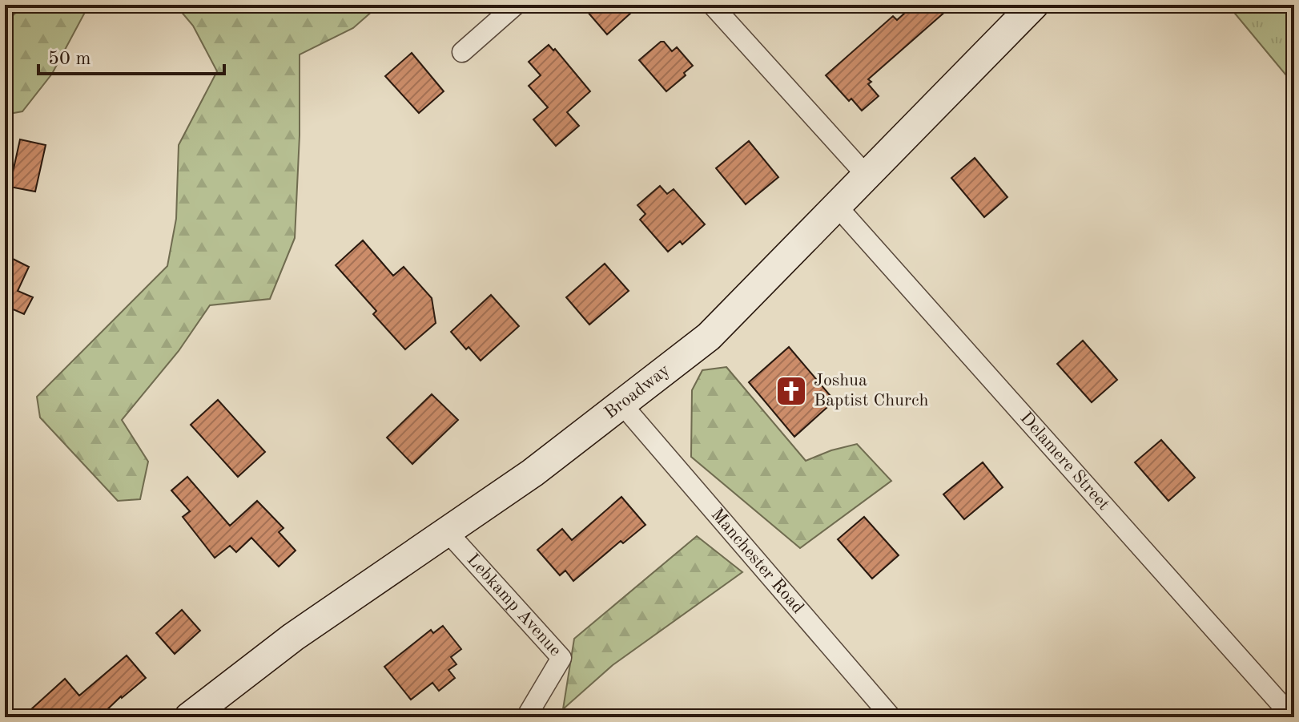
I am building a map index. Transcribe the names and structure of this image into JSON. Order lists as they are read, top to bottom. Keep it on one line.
{"streets":{"main road":["Broadway"],"street":["Delamere Street","Manchester Road","Lebkamp Avenue"]},"crossings":[["Broadway","Delamere Street"],["Broadway","Manchester Road"],["Broadway","Lebkamp Avenue"]],"places":{"church":["Joshua Baptist Church"]},"scale_bar":"50 m"}
